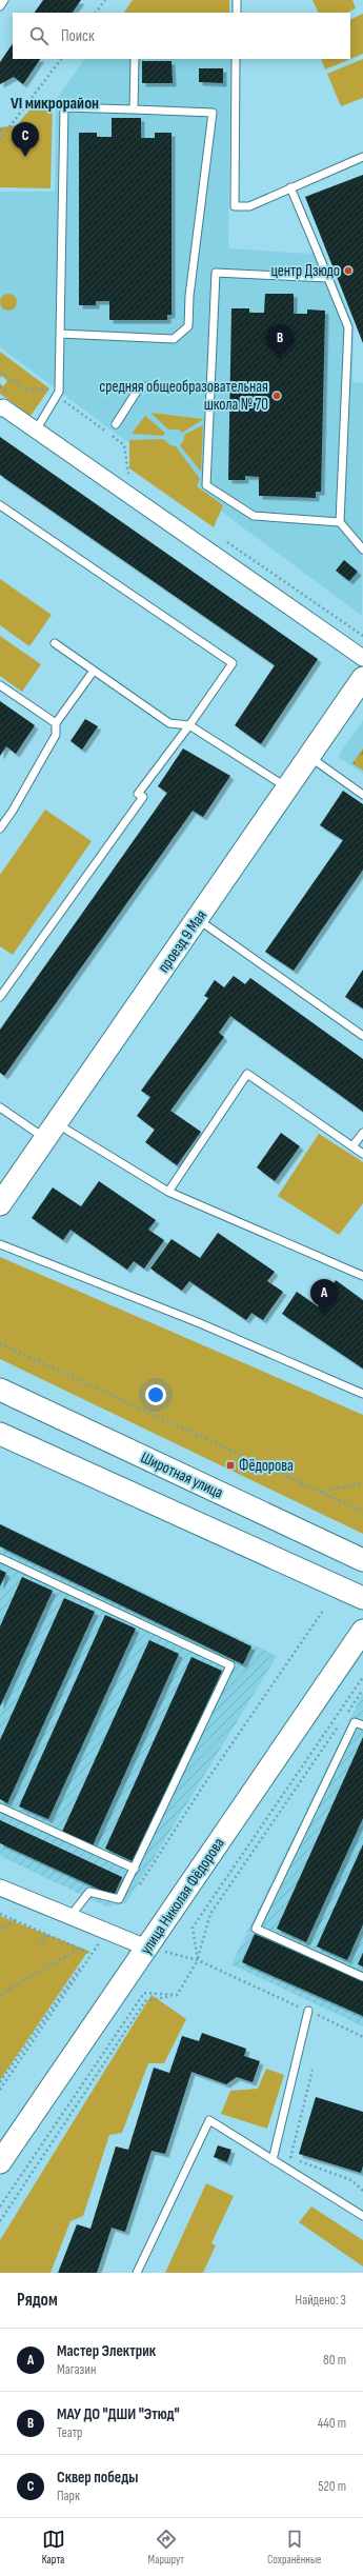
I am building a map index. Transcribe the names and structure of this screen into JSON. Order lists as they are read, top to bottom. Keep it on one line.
{"streets":{"street":["проезд 9 Мая","Широтная улица","улица Николая Фёдорова"]},"districts":["VI микрорайон"],"places":{"other":["центр Дзюдо","средняя общеобразовательная школа № 70"],"transit":["Фёдорова"]},"page":{"search":"Поиск","pins":["C","B","A"],"heading":["Рядом","Найдено: 3"],"list":[{"mark":"A","name":"Мастер Электрик","note":"Магазин","value":"80 m"},{"mark":"B","name":"МАУ ДО \"ДШИ \"Этюд\"","note":"Театр","value":"440 m"},{"mark":"C","name":"Сквер победы","note":"Парк","value":"520 m"}],"nav":["Карта","Маршрут","Сохранённые"]}}
